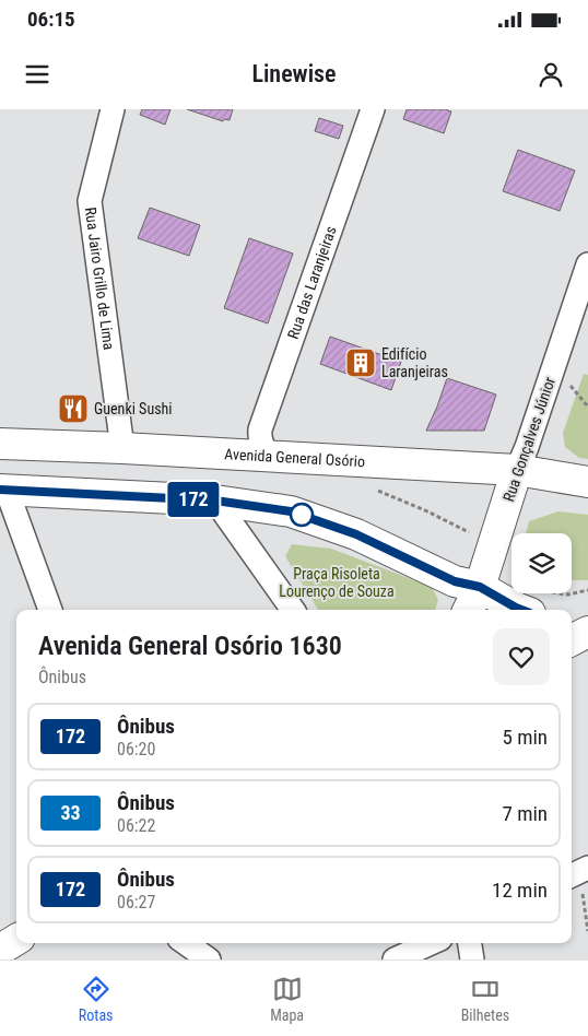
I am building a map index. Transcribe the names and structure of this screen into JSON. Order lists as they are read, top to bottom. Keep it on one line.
{"streets":{"main road":["Rua Gonçalves Júnior","Avenida General Osório"],"street":["Rua Jairo Grillo de Lima","Rua das Laranjeiras"]},"crossings":[["Rua Jairo Grillo de Lima","Avenida General Osório"],["Rua das Laranjeiras","Avenida General Osório"],["Rua Gonçalves Júnior","Avenida General Osório"]],"parks":["Praça Risoleta Lourenço de Souza"],"places":{"building":["Edifício Laranjeiras"],"restaurant":["Guenki Sushi"]},"lines":["bus line 172"],"page":{"status":"06:15","header":"Linewise","on_map":"172","heading":["Avenida General Osório 1630","Ônibus"],"list":[{"mark":"172","name":"Ônibus","note":"06:20","value":"5 min"},{"mark":"33","name":"Ônibus","note":"06:22","value":"7 min"},{"mark":"172","name":"Ônibus","note":"06:27","value":"12 min"}],"tabs":["Rotas","Mapa","Bilhetes"]}}
